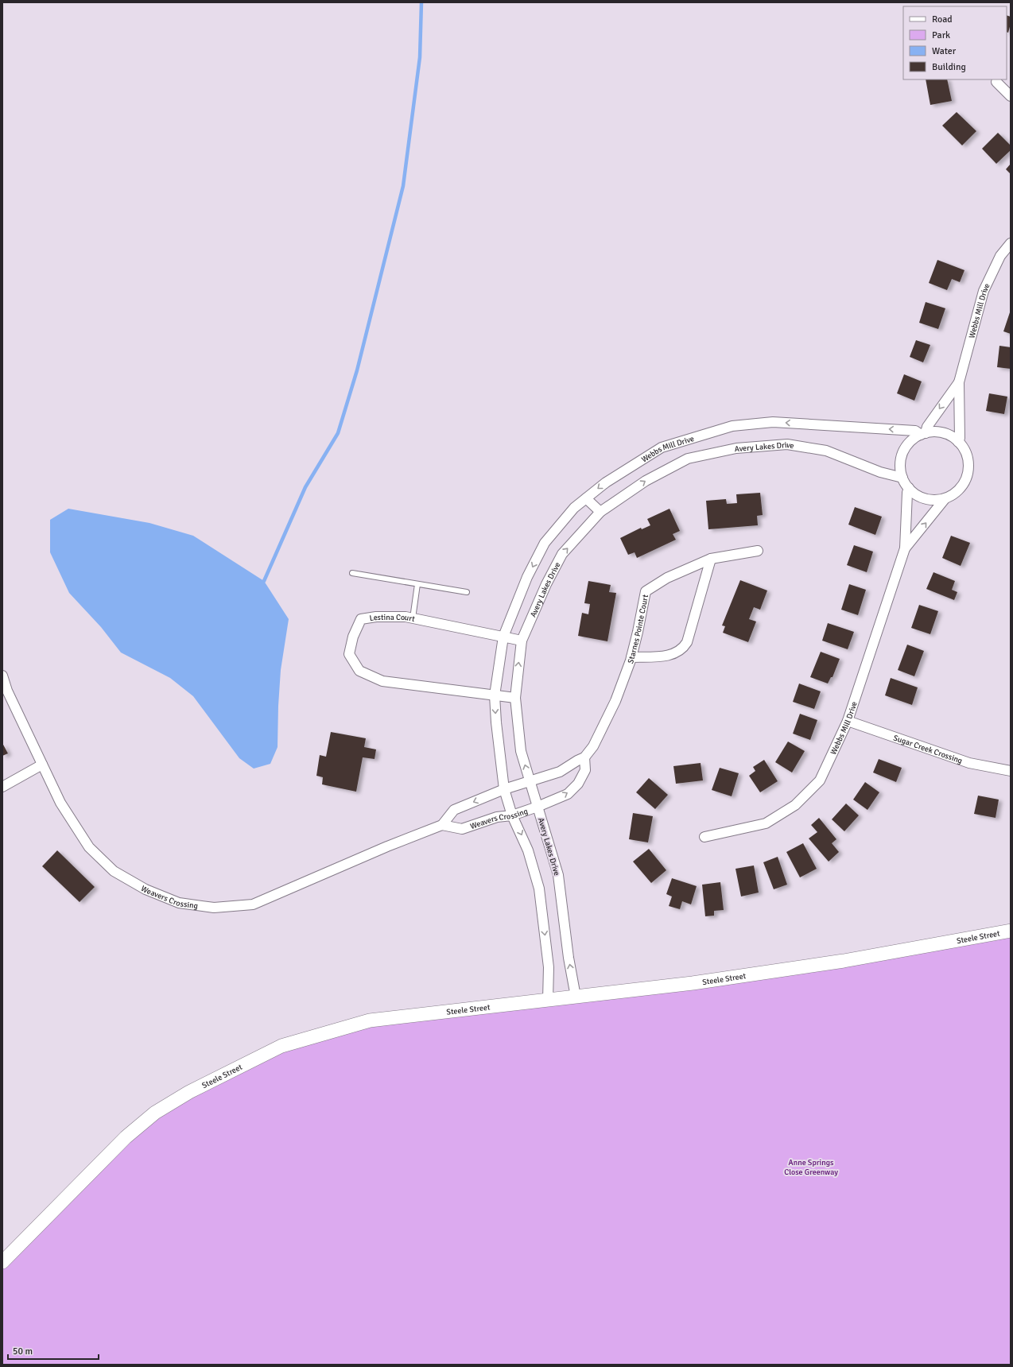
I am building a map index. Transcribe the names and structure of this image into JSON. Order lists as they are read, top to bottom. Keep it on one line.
{"streets":{"street":["Webbs Mill Drive","Avery Lakes Drive","Lestina Court","Starnes Pointe Court","Sugar Creek Crossing","Weavers Crossing","Steele Street"]},"crossings":[["Webbs Mill Drive","Avery Lakes Drive"],["Webbs Mill Drive","Lestina Court"],["Webbs Mill Drive","Sugar Creek Crossing"],["Avery Lakes Drive","Lestina Court"],["Avery Lakes Drive","Starnes Pointe Court"],["Avery Lakes Drive","Weavers Crossing"],["Avery Lakes Drive","Steele Street"]],"parks":["Anne Springs Close Greenway"],"legend":["Road","Park","Water","Building"],"scale_bar":"50 m"}
